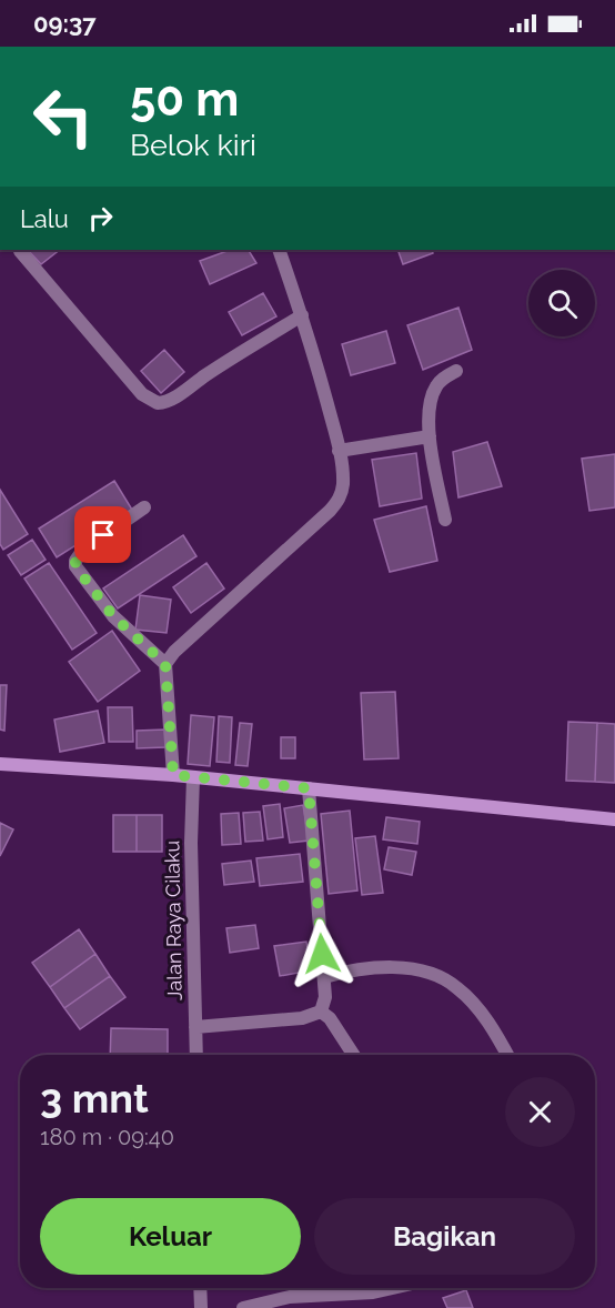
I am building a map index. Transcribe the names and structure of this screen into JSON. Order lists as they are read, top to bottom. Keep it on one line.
{"streets":{"street":["Jalan Raya Cilaku"]},"page":{"status":"09:37","turn":["50 m","Belok kiri"],"then":"Lalu","heading":["3 mnt","180 m · 09:40"],"buttons":["Keluar","Bagikan"]}}
